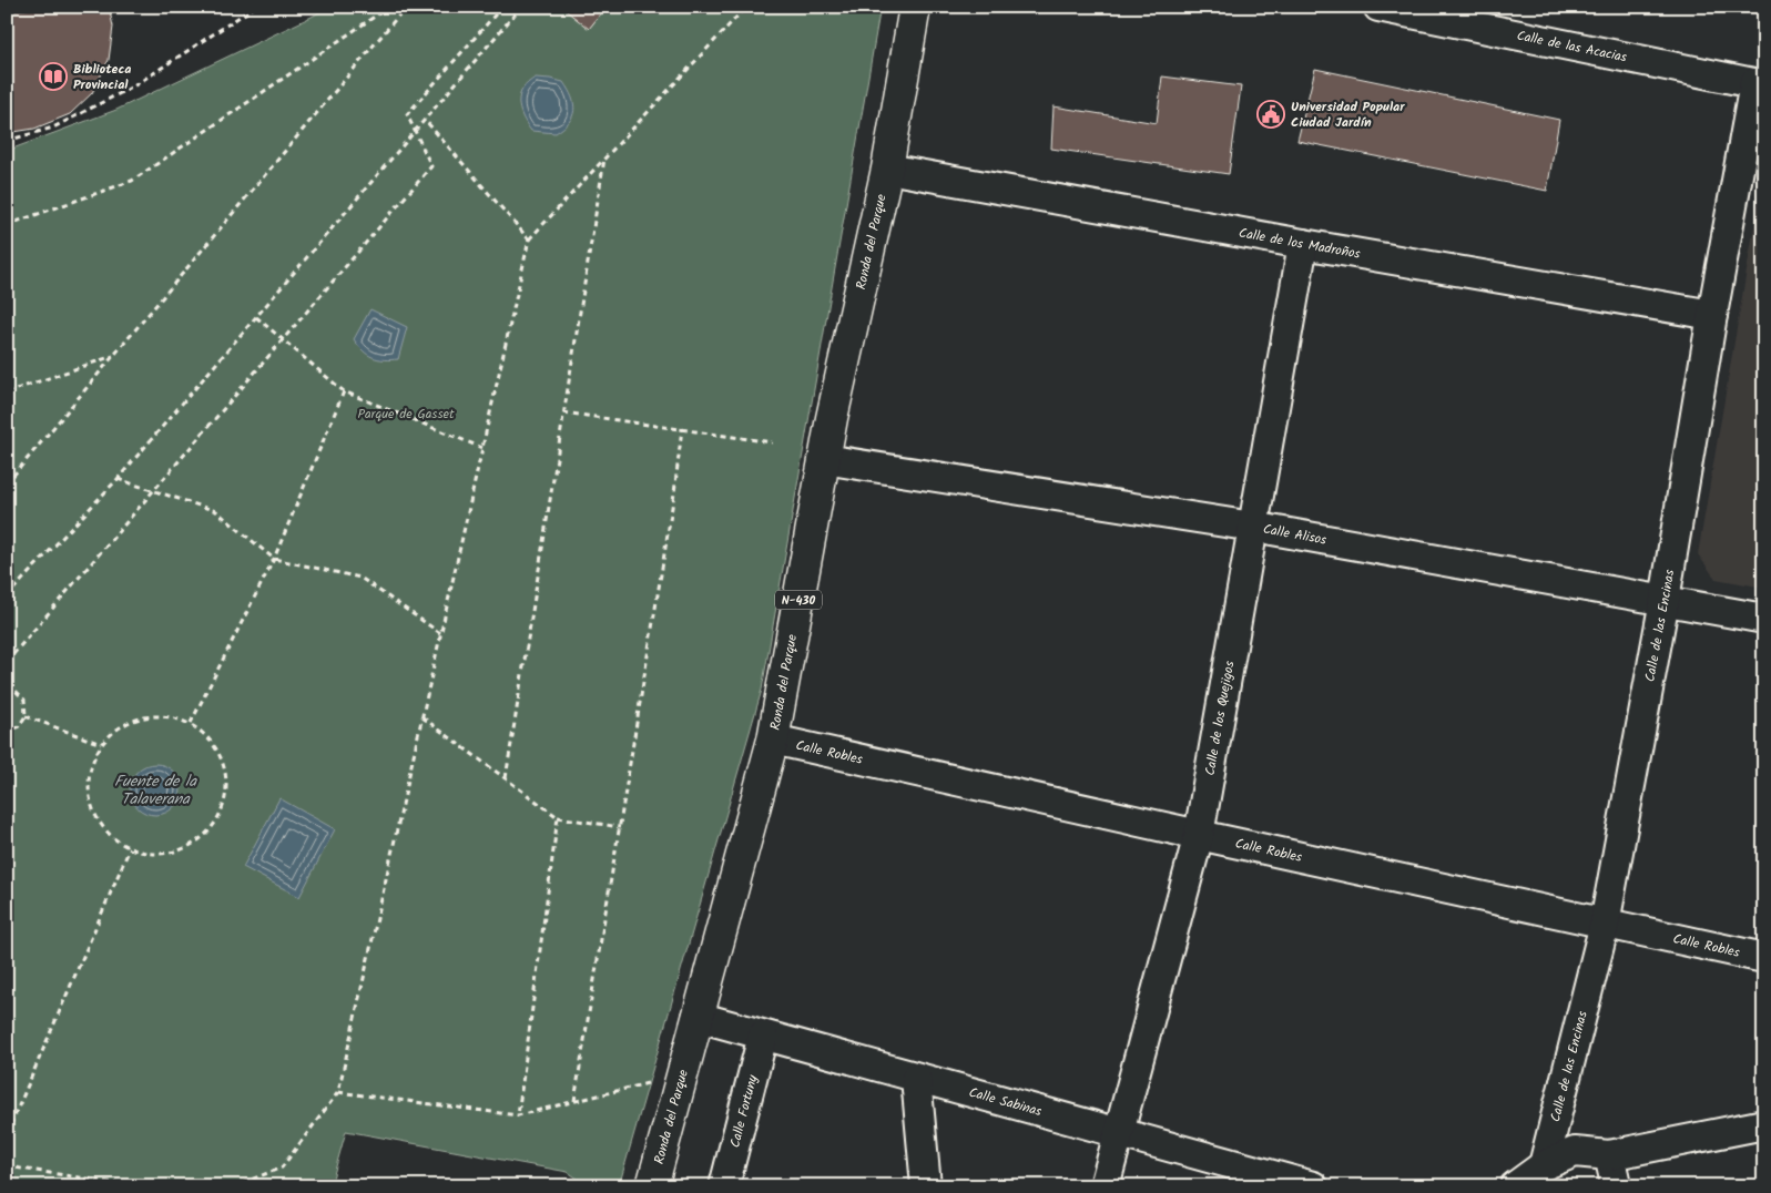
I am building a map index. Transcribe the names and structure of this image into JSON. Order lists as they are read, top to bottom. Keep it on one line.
{"streets":{"highway":["Ronda del Parque","N-430"],"street":["Calle de las Acacias","Calle de los Madroños","Calle Alisos","Calle de las Encinas","Calle de los Quejigos","Calle Robles","Calle Sabinas","Calle Fortuny"]},"crossings":[["Calle de las Acacias","Calle de las Encinas"],["Ronda del Parque","Calle de los Madroños"],["Ronda del Parque","Calle Alisos"],["Ronda del Parque","Calle Robles"],["Ronda del Parque","Calle Sabinas"],["Calle de los Madroños","Calle de las Encinas"],["Calle de los Madroños","Calle de los Quejigos"],["Calle Alisos","Calle de las Encinas"],["Calle Alisos","Calle de los Quejigos"],["Calle de las Encinas","Calle Robles"],["Calle de los Quejigos","Calle Robles"],["Calle de los Quejigos","Calle Sabinas"],["Calle Sabinas","Calle Fortuny"]],"water":["Fuente de la Talaverana"],"parks":["Parque de Gasset"],"places":{"library":["Biblioteca Provincial"],"public building":["Universidad Popular Ciudad Jardín"]}}
